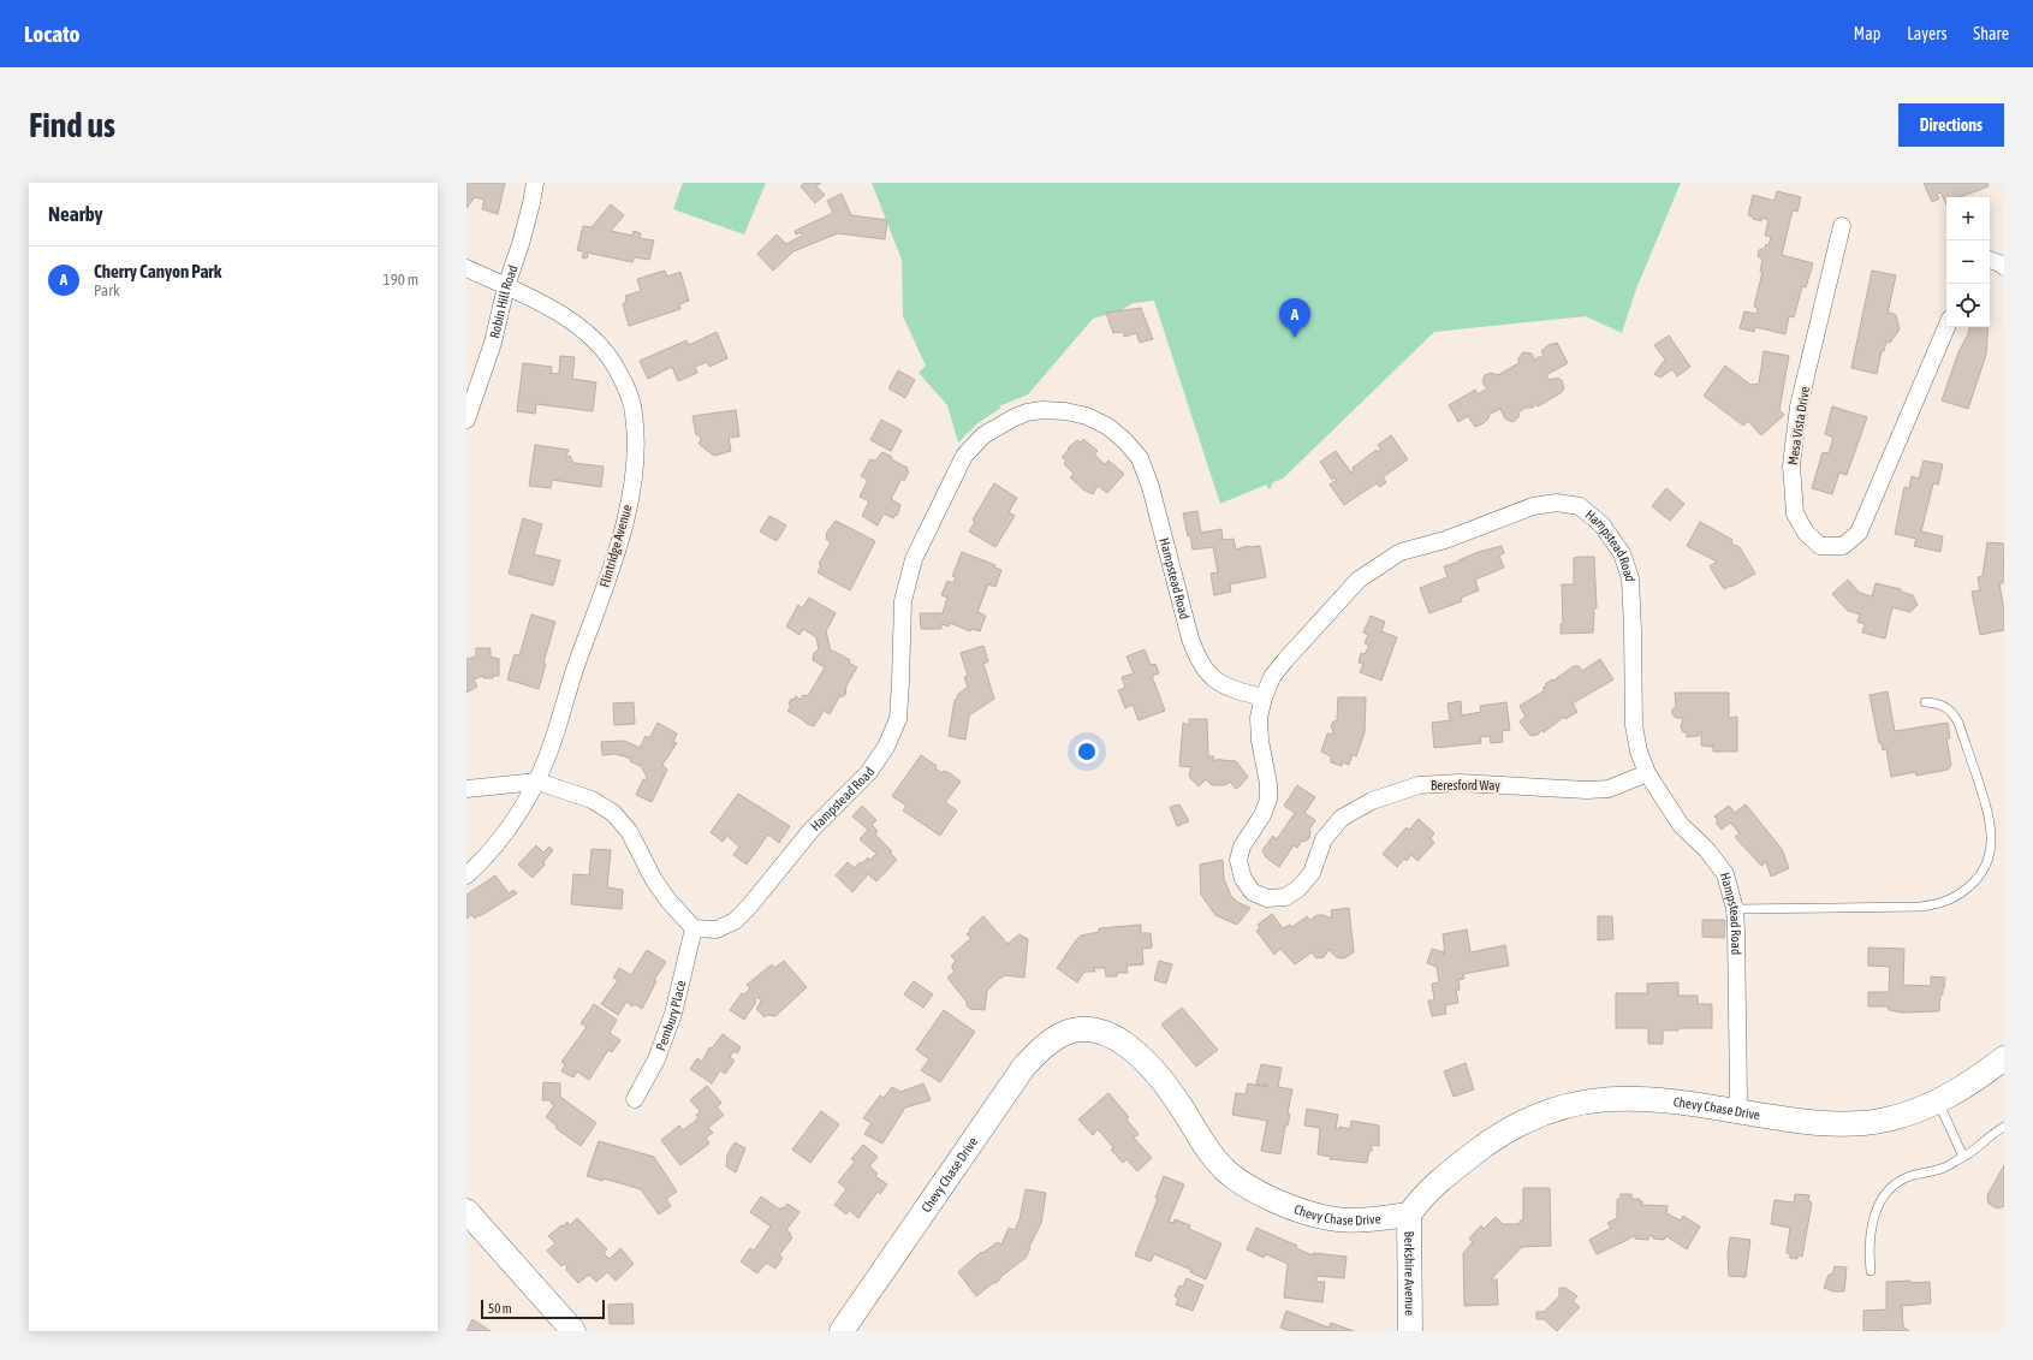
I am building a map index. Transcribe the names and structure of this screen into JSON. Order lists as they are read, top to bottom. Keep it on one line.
{"streets":{"main road":["Chevy Chase Drive","Berkshire Avenue"],"street":["Robin Hill Road","Mesa Vista Drive","Flintridge Avenue","Hampstead Road","Beresford Way","Pembury Place"]},"crossings":[["Robin Hill Road","Flintridge Avenue"],["Hampstead Road","Beresford Way"],["Hampstead Road","Pembury Place"],["Hampstead Road","Chevy Chase Drive"],["Chevy Chase Drive","Berkshire Avenue"]],"scale_bar":"50 m","page":{"header":"Locato","nav":["Map","Layers","Share"],"buttons":"Directions","title":"Find us","heading":"Nearby","map_buttons":["+","−"],"list":[{"mark":"A","name":"Cherry Canyon Park","note":"Park","value":"190 m"}],"pins":"A","scale":"50 m"}}
